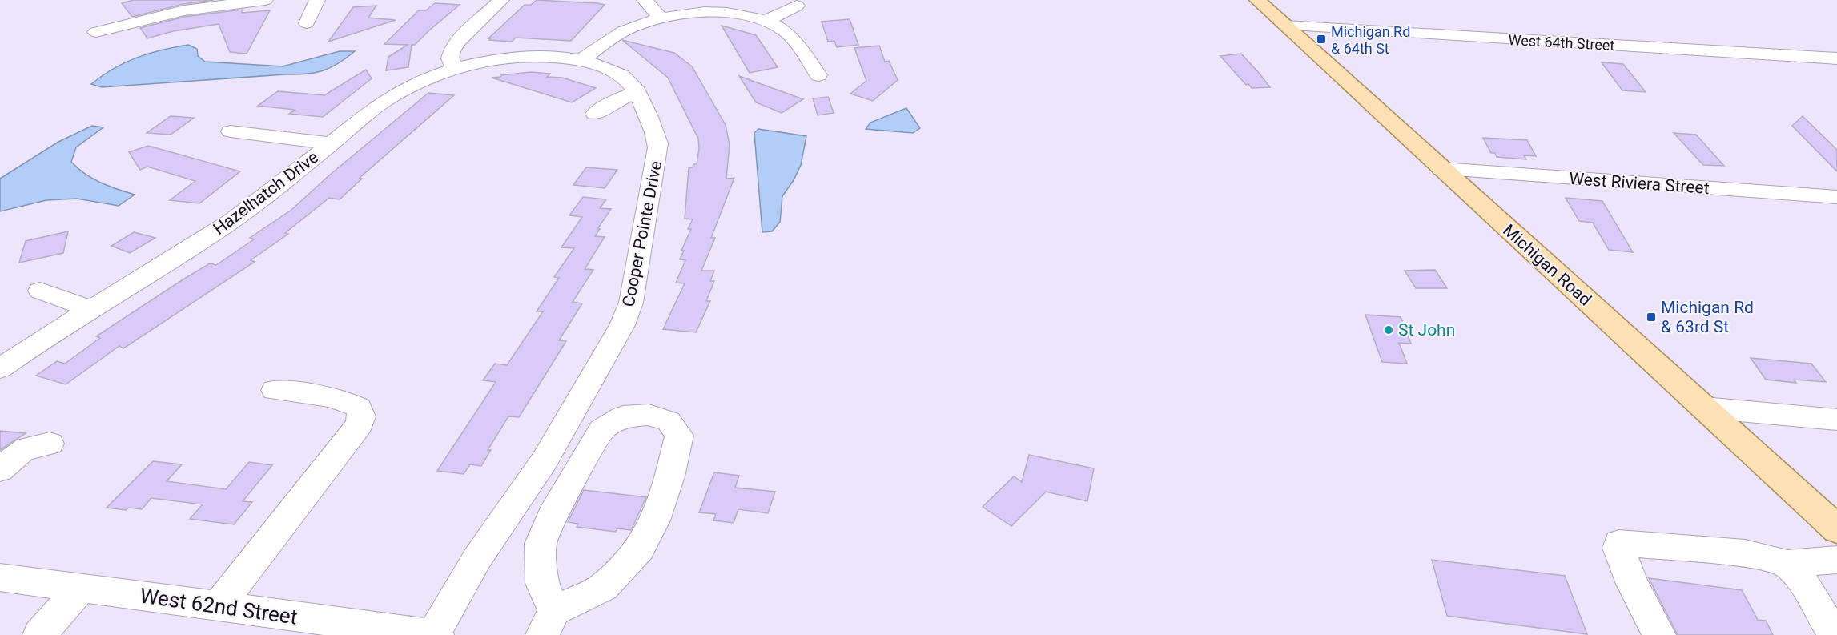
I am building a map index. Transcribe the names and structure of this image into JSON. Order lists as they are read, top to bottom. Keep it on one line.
{"streets":{"main road":["Michigan Road"],"street":["West 64th Street","West Riviera Street","Hazelhatch Drive","Cooper Pointe Drive","West 62nd Street"]},"crossings":[["West 64th Street","Michigan Road"],["West Riviera Street","Michigan Road"],["Hazelhatch Drive","Cooper Pointe Drive"],["Cooper Pointe Drive","West 62nd Street"]],"places":{"transit":["Michigan Rd & 64th St","Michigan Rd & 63rd St"],"other":["St John"]}}
